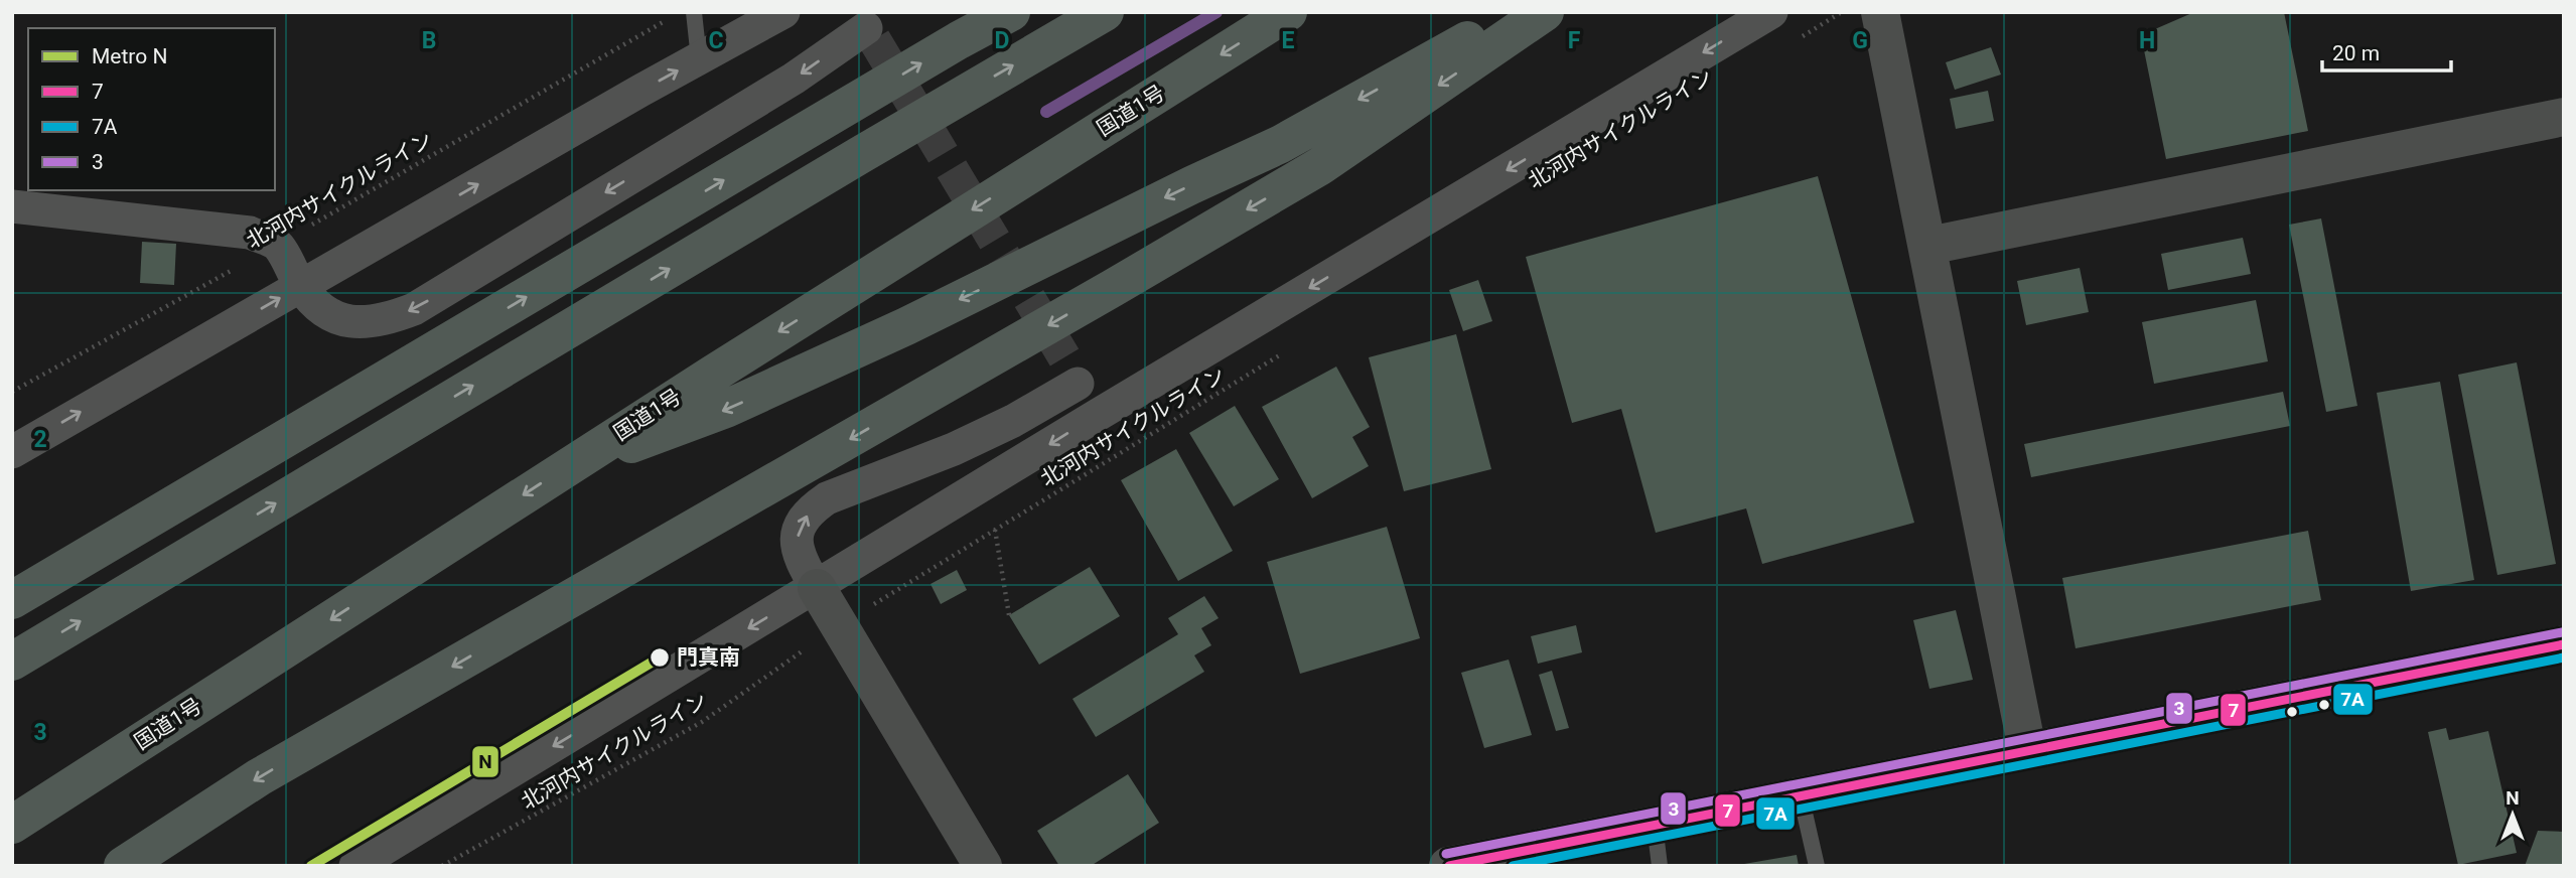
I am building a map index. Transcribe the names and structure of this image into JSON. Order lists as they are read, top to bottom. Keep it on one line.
{"streets":{"highway":["国道1号"],"path":["北河内サイクルライン"]},"places":["門真南"],"lines":["transit line 3","transit line 7","metro line N","transit line 7A"],"legend":["Metro N","7","7A","3"],"scale_bar":"20 m","north":"top","grid":{"columns":["B","C","D","E","F","G","H"],"rows":["2","3"]}}
